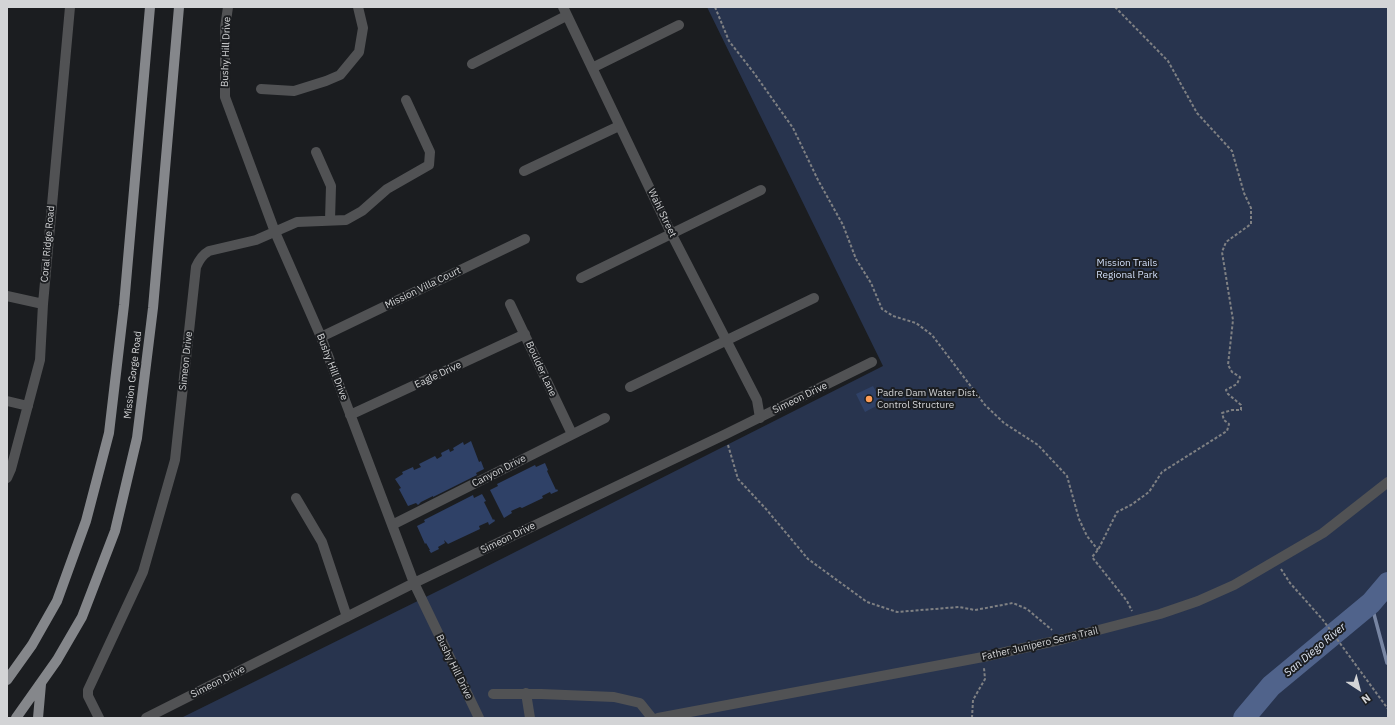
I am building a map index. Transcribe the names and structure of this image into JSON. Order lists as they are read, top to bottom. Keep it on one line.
{"streets":{"main road":["Mission Gorge Road"],"street":["Bushy Hill Drive","Wahl Street","Coral Ridge Road","Mission Villa Court","Simeon Drive","Boulder Lane","Eagle Drive","Canyon Drive","Father Junipero Serra Trail"]},"crossings":[["Bushy Hill Drive","Mission Villa Court"],["Bushy Hill Drive","Simeon Drive"],["Bushy Hill Drive","Eagle Drive"],["Bushy Hill Drive","Canyon Drive"],["Wahl Street","Simeon Drive"],["Boulder Lane","Eagle Drive"],["Boulder Lane","Canyon Drive"]],"water":["San Diego River"],"parks":["Mission Trails Regional Park"],"places":["Padre Dam Water Dist. Control Structure"],"north":"bottom right"}
